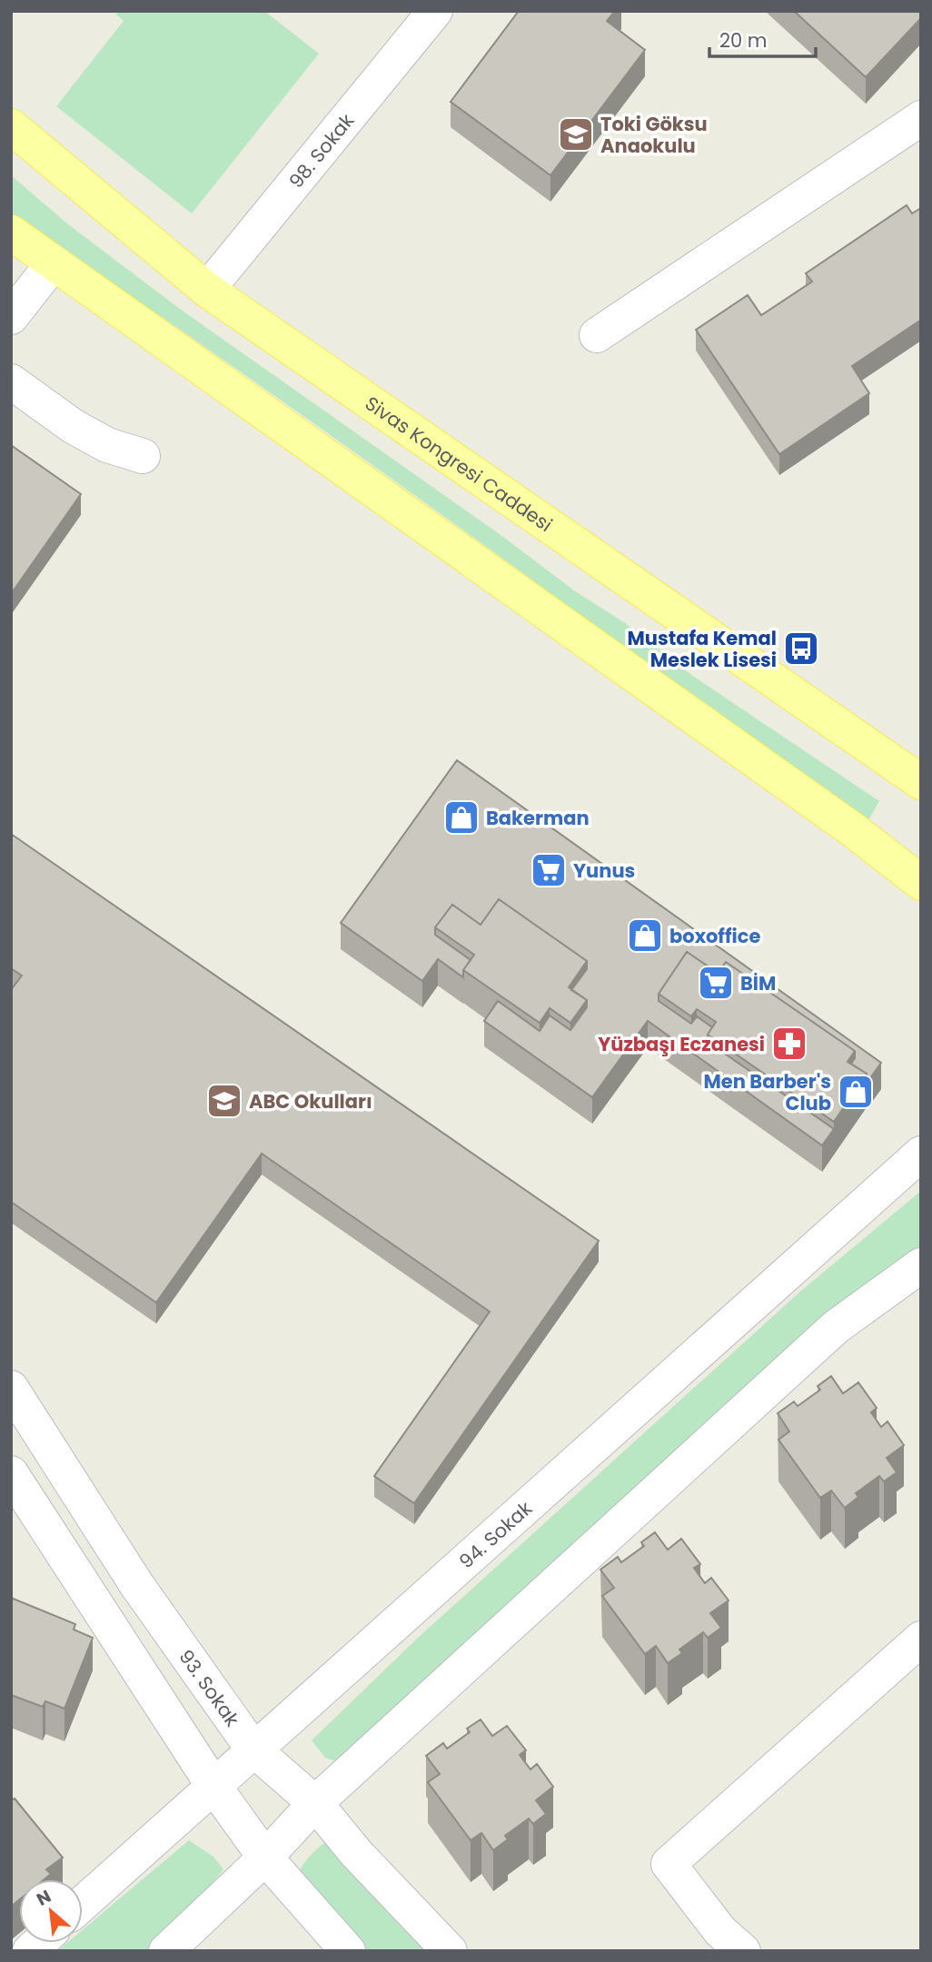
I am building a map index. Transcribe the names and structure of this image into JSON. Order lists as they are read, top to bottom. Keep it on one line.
{"streets":{"main road":["Sivas Kongresi Caddesi"],"street":["98. Sokak","94. Sokak","93. Sokak"]},"crossings":[["98. Sokak","Sivas Kongresi Caddesi"],["94. Sokak","93. Sokak"]],"places":{"school or university":["Toki Göksu Anaokulu","ABC Okulları"],"bus stop":["Mustafa Kemal Meslek Lisesi"],"shop":["Bakerman","boxoffice","Men Barber's Club"],"supermarket":["Yunus","BİM"],"pharmacy":["Yüzbaşı Eczanesi"]},"scale_bar":"20 m","north":"top left"}
